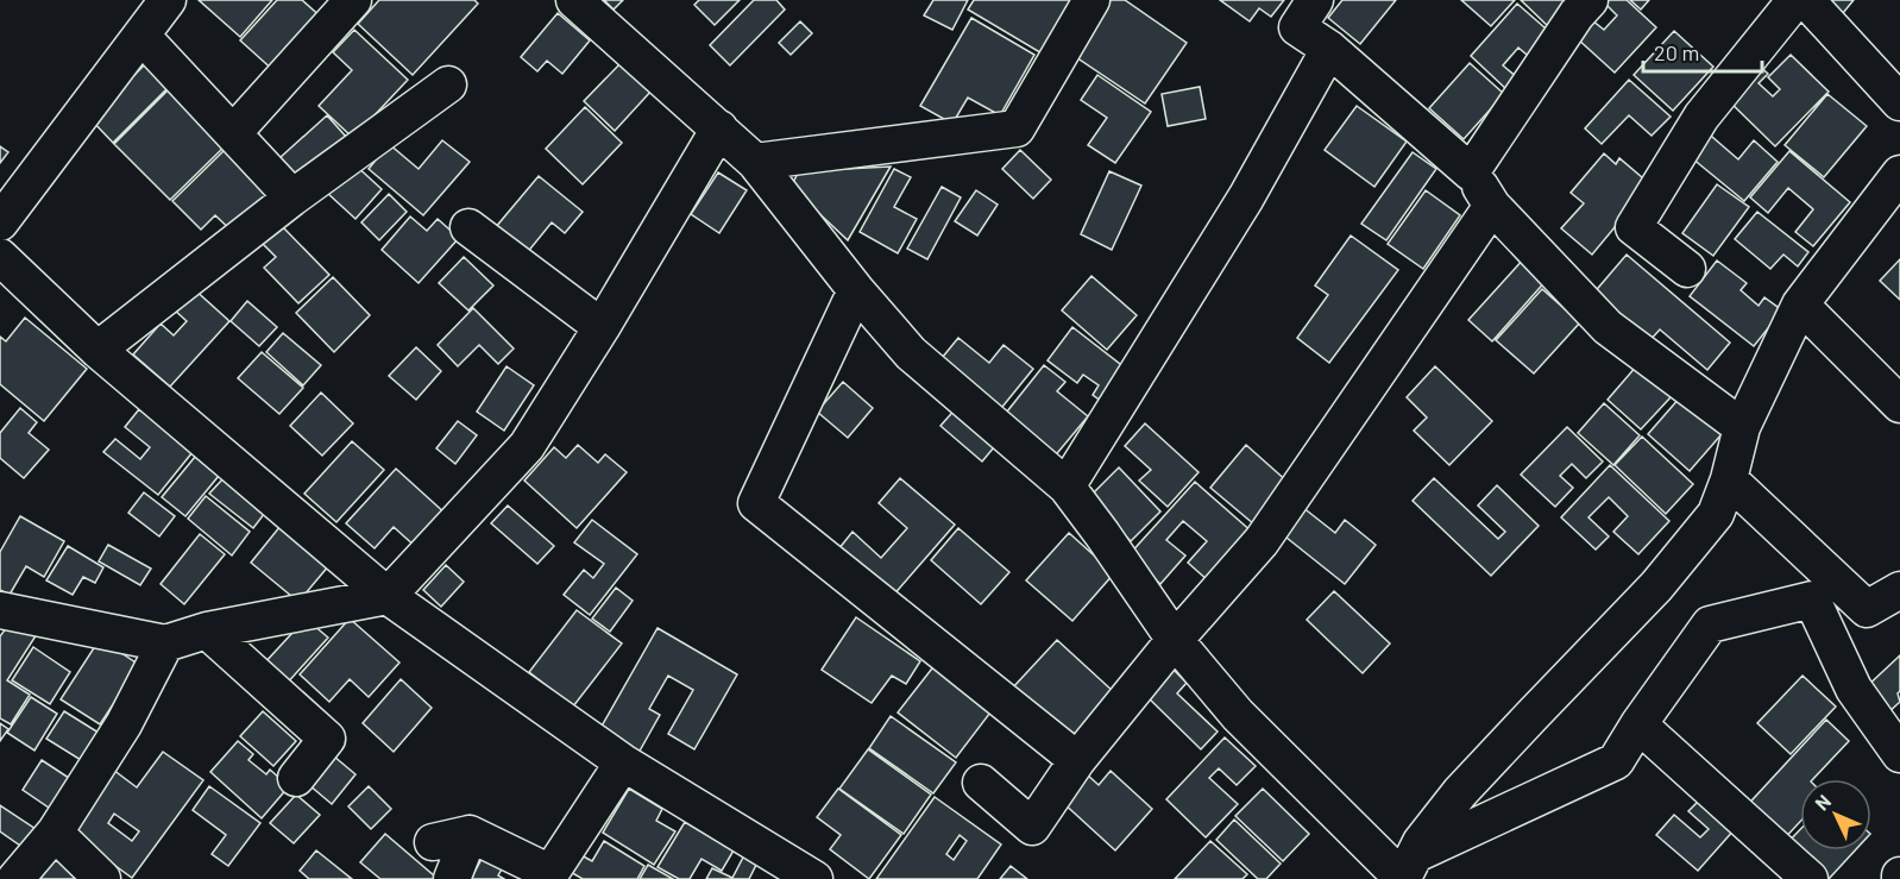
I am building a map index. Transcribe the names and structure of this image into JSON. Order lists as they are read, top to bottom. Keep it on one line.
{"scale_bar":"20 m","north":"top left"}
